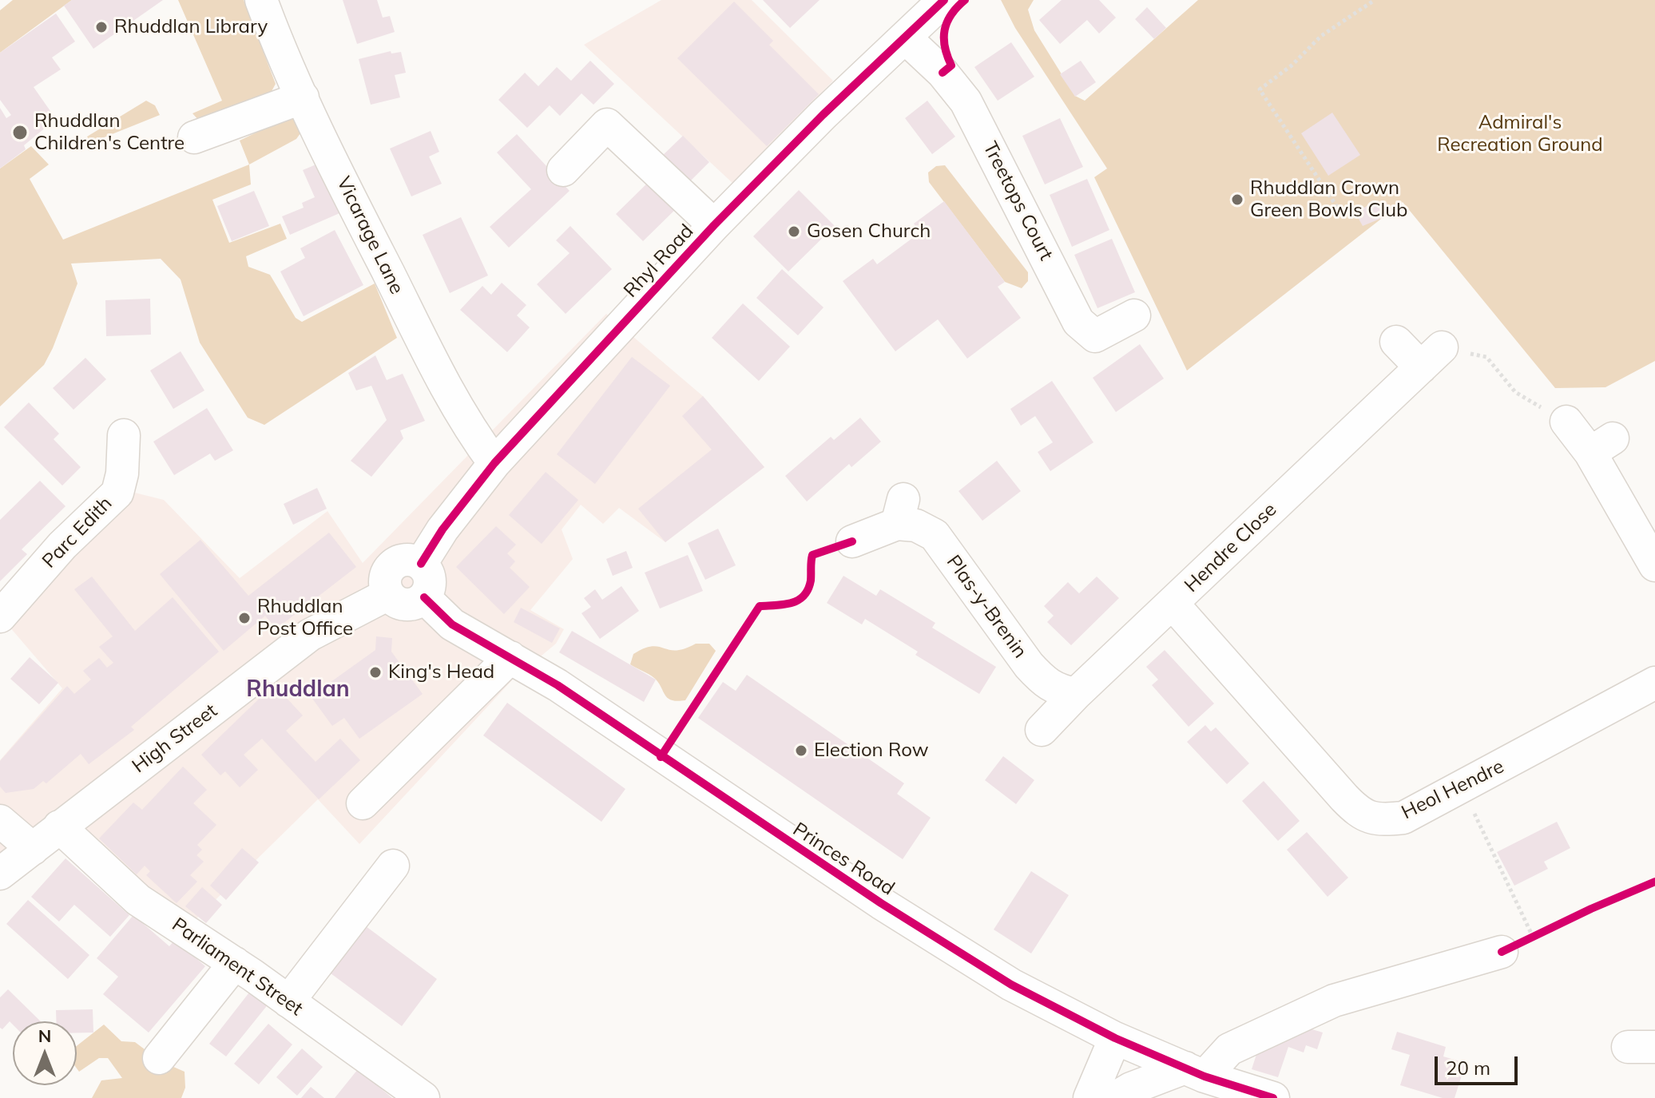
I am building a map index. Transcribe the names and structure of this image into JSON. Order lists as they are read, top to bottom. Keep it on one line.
{"streets":{"street":["Treetops Court","Vicarage Lane","Rhyl Road","Parc Edith","Hendre Close","Plas-y-Brenin","High Street","Heol Hendre","Princes Road","Parliament Street"]},"crossings":[["Treetops Court","Rhyl Road"],["Vicarage Lane","Rhyl Road"],["Rhyl Road","High Street"],["Rhyl Road","Princes Road"],["Hendre Close","Plas-y-Brenin"],["Hendre Close","Heol Hendre"],["High Street","Princes Road"],["High Street","Parliament Street"]],"districts":["Rhuddlan"],"parks":["Admiral's Recreation Ground"],"places":["Rhuddlan Library","Rhuddlan Children's Centre","Rhuddlan Crown Green Bowls Club","Gosen Church","Rhuddlan Post Office","King's Head","Election Row"],"scale_bar":"20 m","north":"top"}
